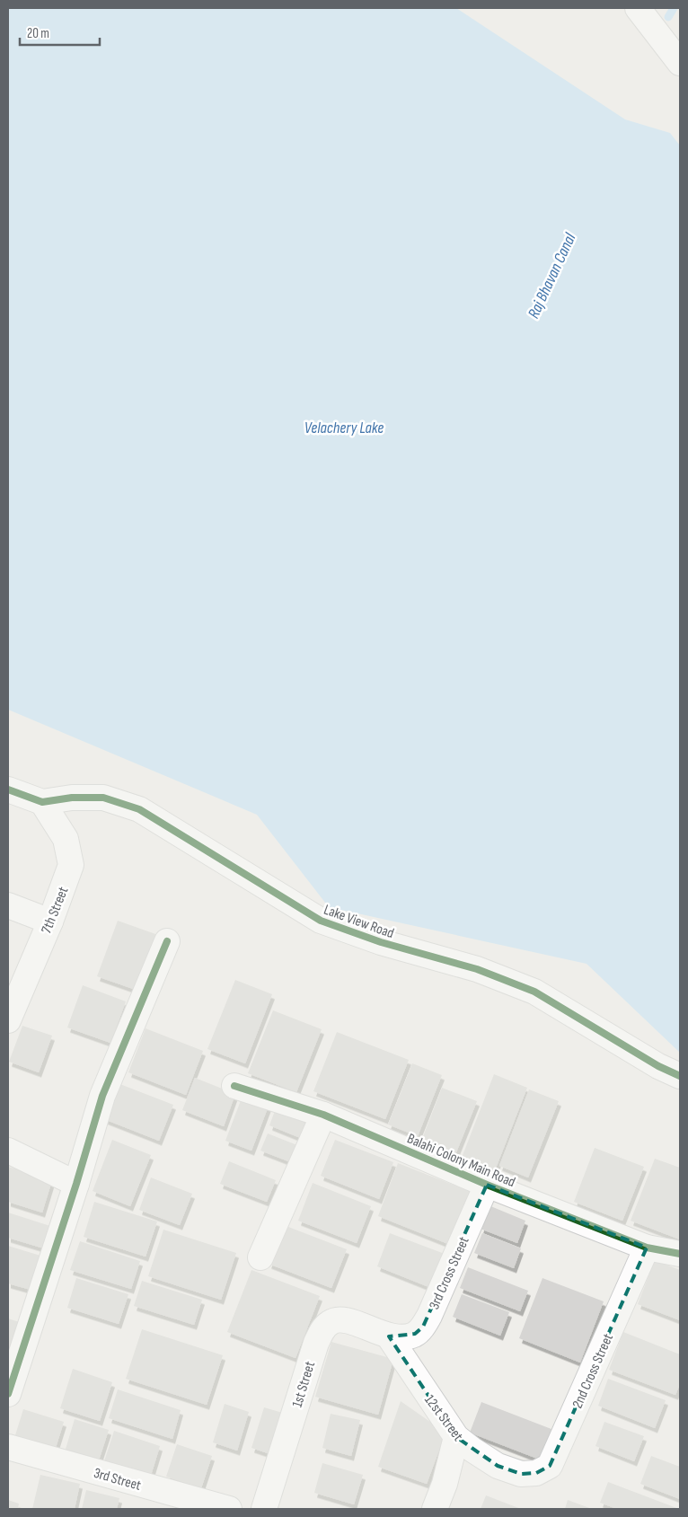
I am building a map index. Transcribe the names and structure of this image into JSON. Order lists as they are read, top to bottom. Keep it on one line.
{"streets":{"street":["7th Street","Lake View Road","Balahi Colony Main Road","3rd Cross Street","2nd Cross Street","1st Street","12st Street","3rd Street"]},"crossings":[["7th Street","Lake View Road"],["Balahi Colony Main Road","3rd Cross Street"],["Balahi Colony Main Road","2nd Cross Street"],["3rd Cross Street","1st Street"],["3rd Cross Street","12st Street"],["2nd Cross Street","12st Street"],["1st Street","12st Street"]],"water":["Raj Bhavan Canal","Velachery Lake"],"scale_bar":"20 m"}
